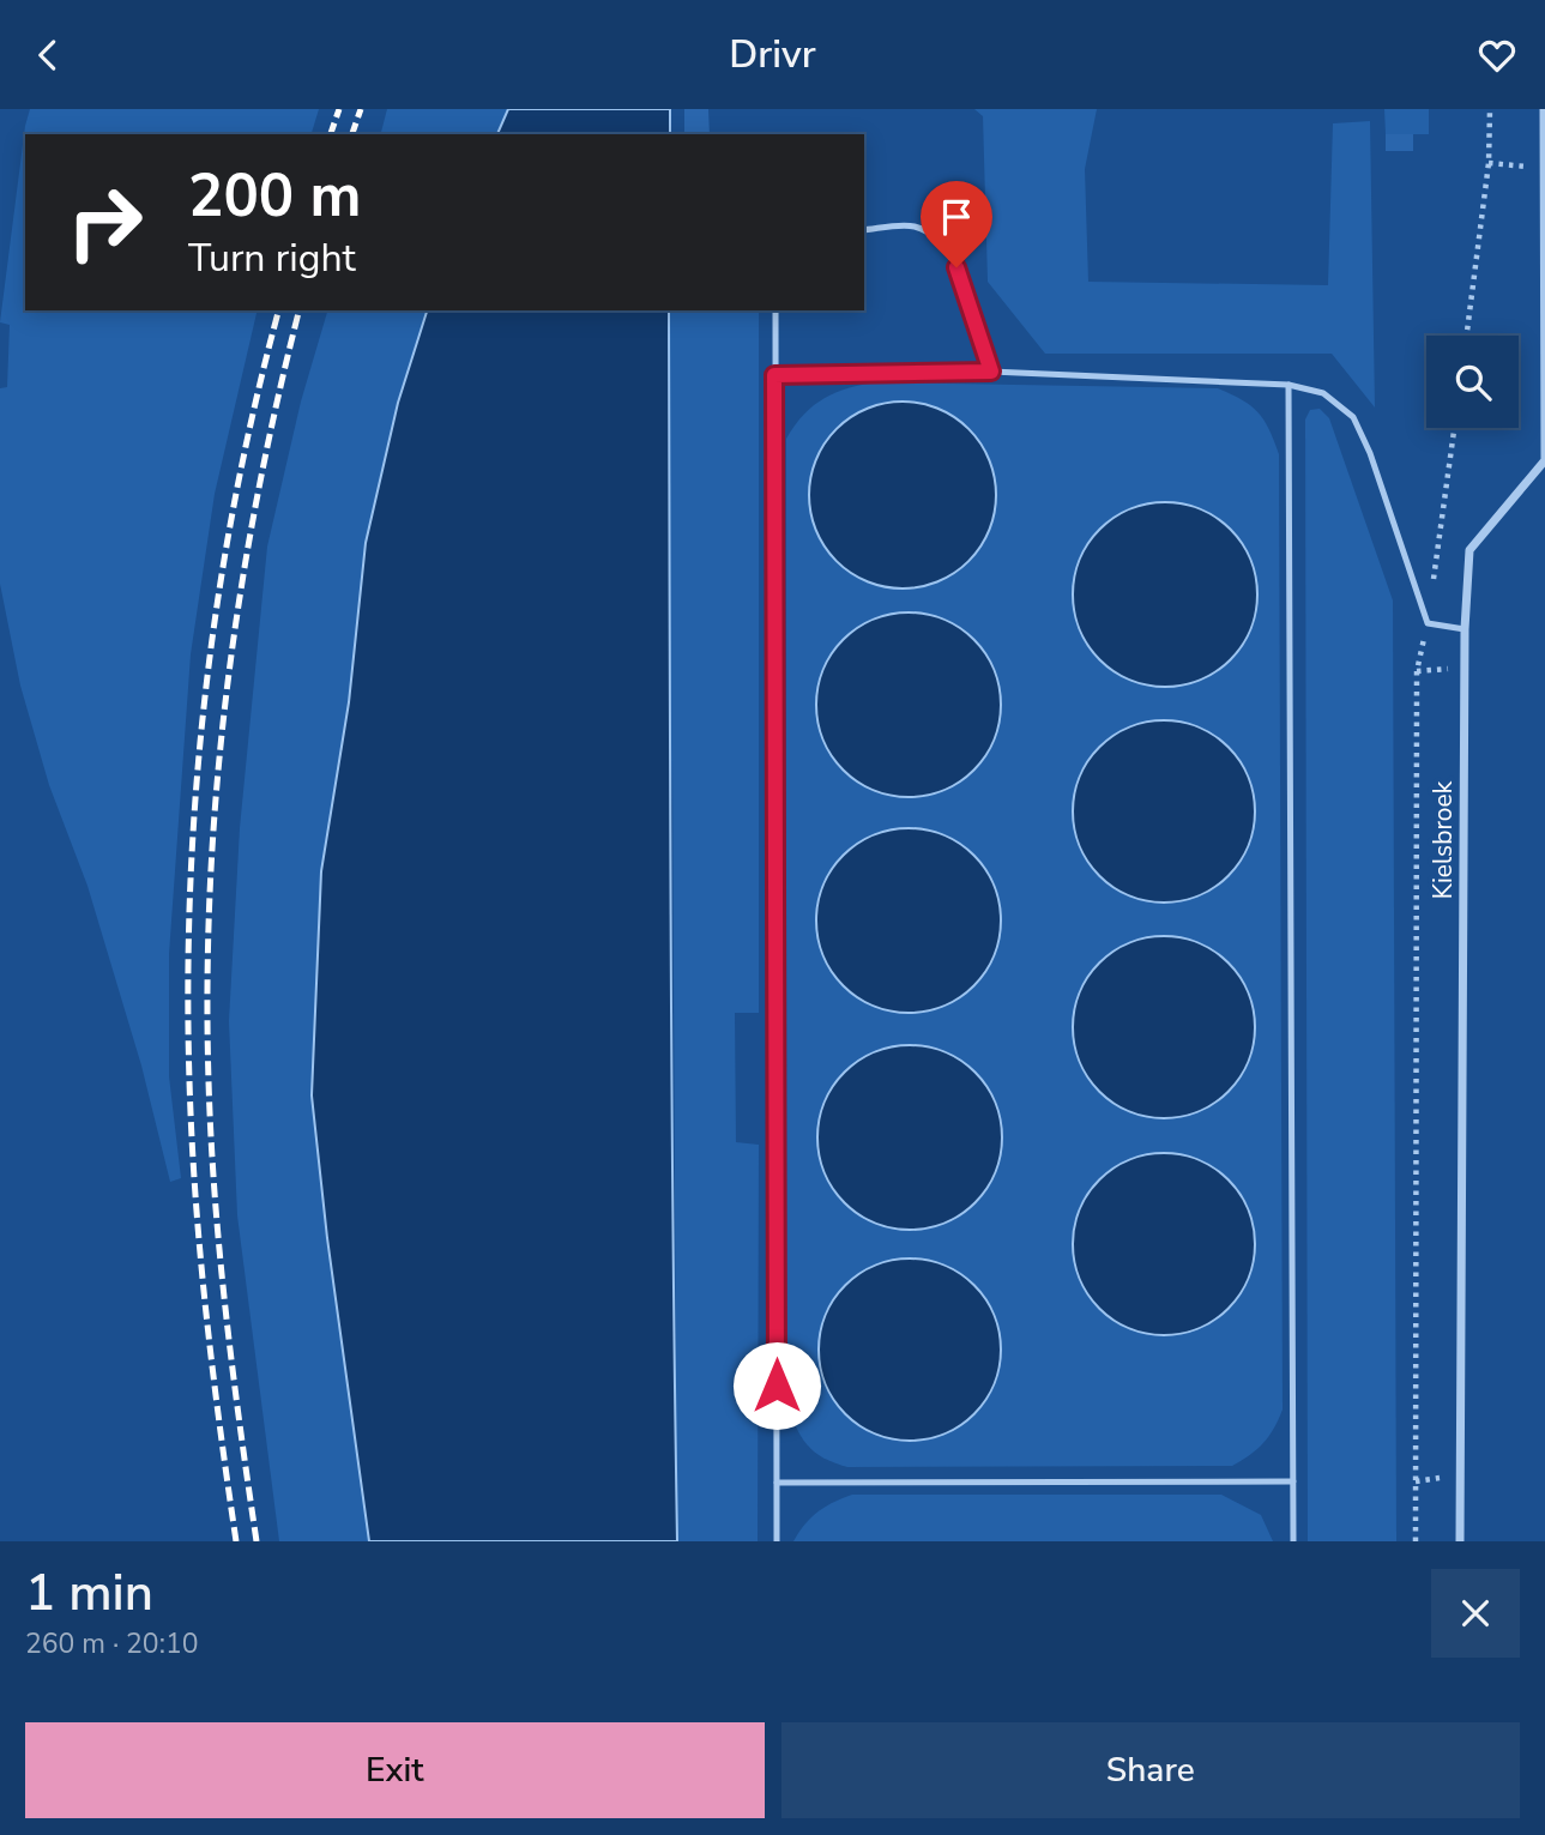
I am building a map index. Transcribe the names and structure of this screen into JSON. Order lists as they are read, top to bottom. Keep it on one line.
{"streets":{"street":["Kielsbroek"]},"page":{"header":"Drivr","turn":["200 m","Turn right"],"heading":["1 min","260 m · 20:10"],"buttons":["Exit","Share"]}}
